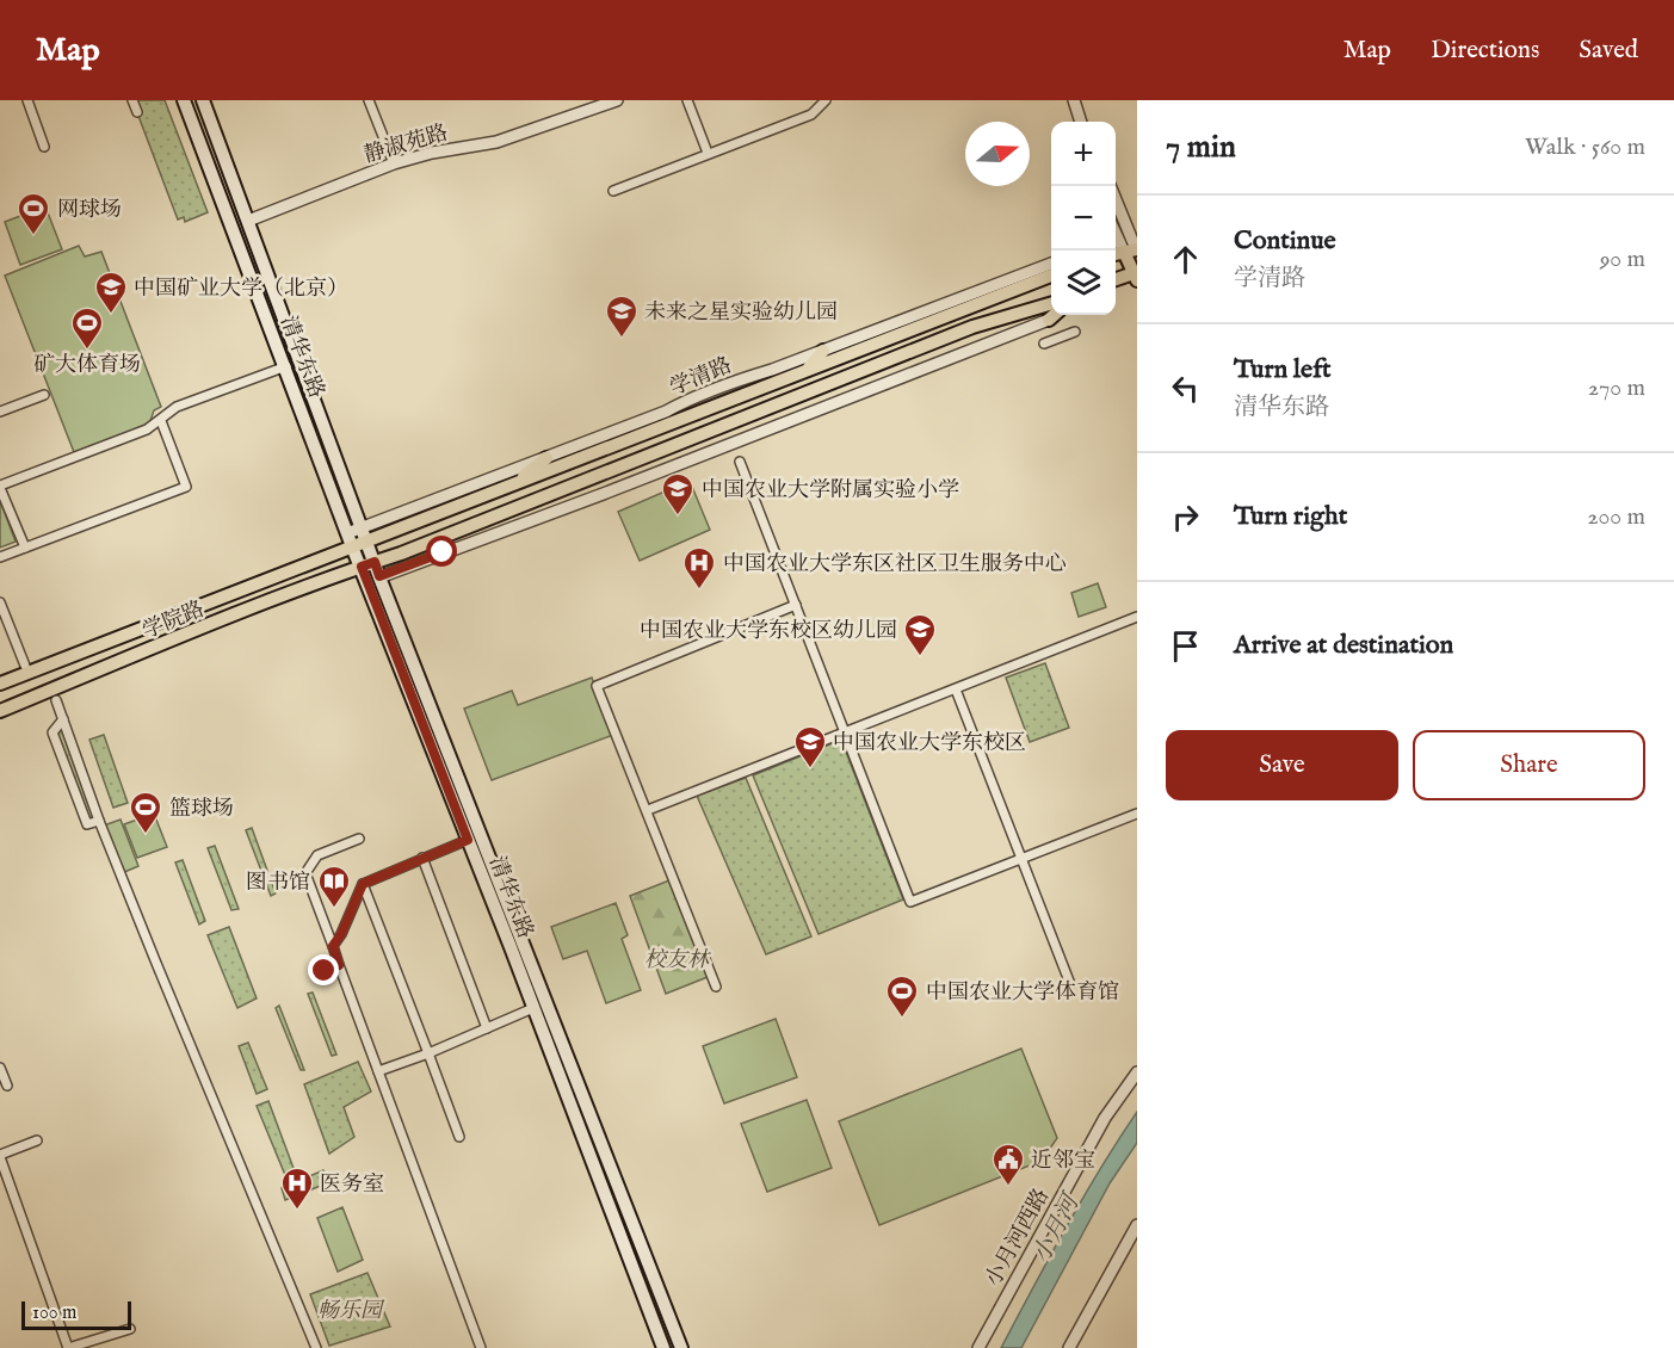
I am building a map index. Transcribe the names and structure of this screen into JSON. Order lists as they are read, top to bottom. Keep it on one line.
{"streets":{"main road":["清华东路","学清路","学院路"],"street":["静淑苑路","小月河西路"]},"crossings":[["静淑苑路","清华东路"],["清华东路","学清路"],["清华东路","学院路"],["学清路","学院路"]],"water":["小月河"],"parks":["校友林","畅乐园"],"places":{"sports":["网球场","矿大体育场","篮球场","中国农业大学体育馆"],"school or university":["中国矿业大学（北京）","未来之星实验幼儿园","中国农业大学附属实验小学","中国农业大学东校区幼儿园","中国农业大学东校区"],"hospital":["中国农业大学东区社区卫生服务中心","医务室"],"library":["图书馆"],"public building":["近邻宝"]},"scale_bar":"100 m","north":"right","page":{"header":"Map","nav":["Map","Directions","Saved"],"heading":["7 min","Walk · 560 m"],"map_buttons":["+","−"],"list":[["Continue","学清路","90 m"],["Turn left","清华东路","270 m"],["Turn right","200 m"],"Arrive at destination"],"buttons":["Save","Share"],"scale":"100 m"}}
